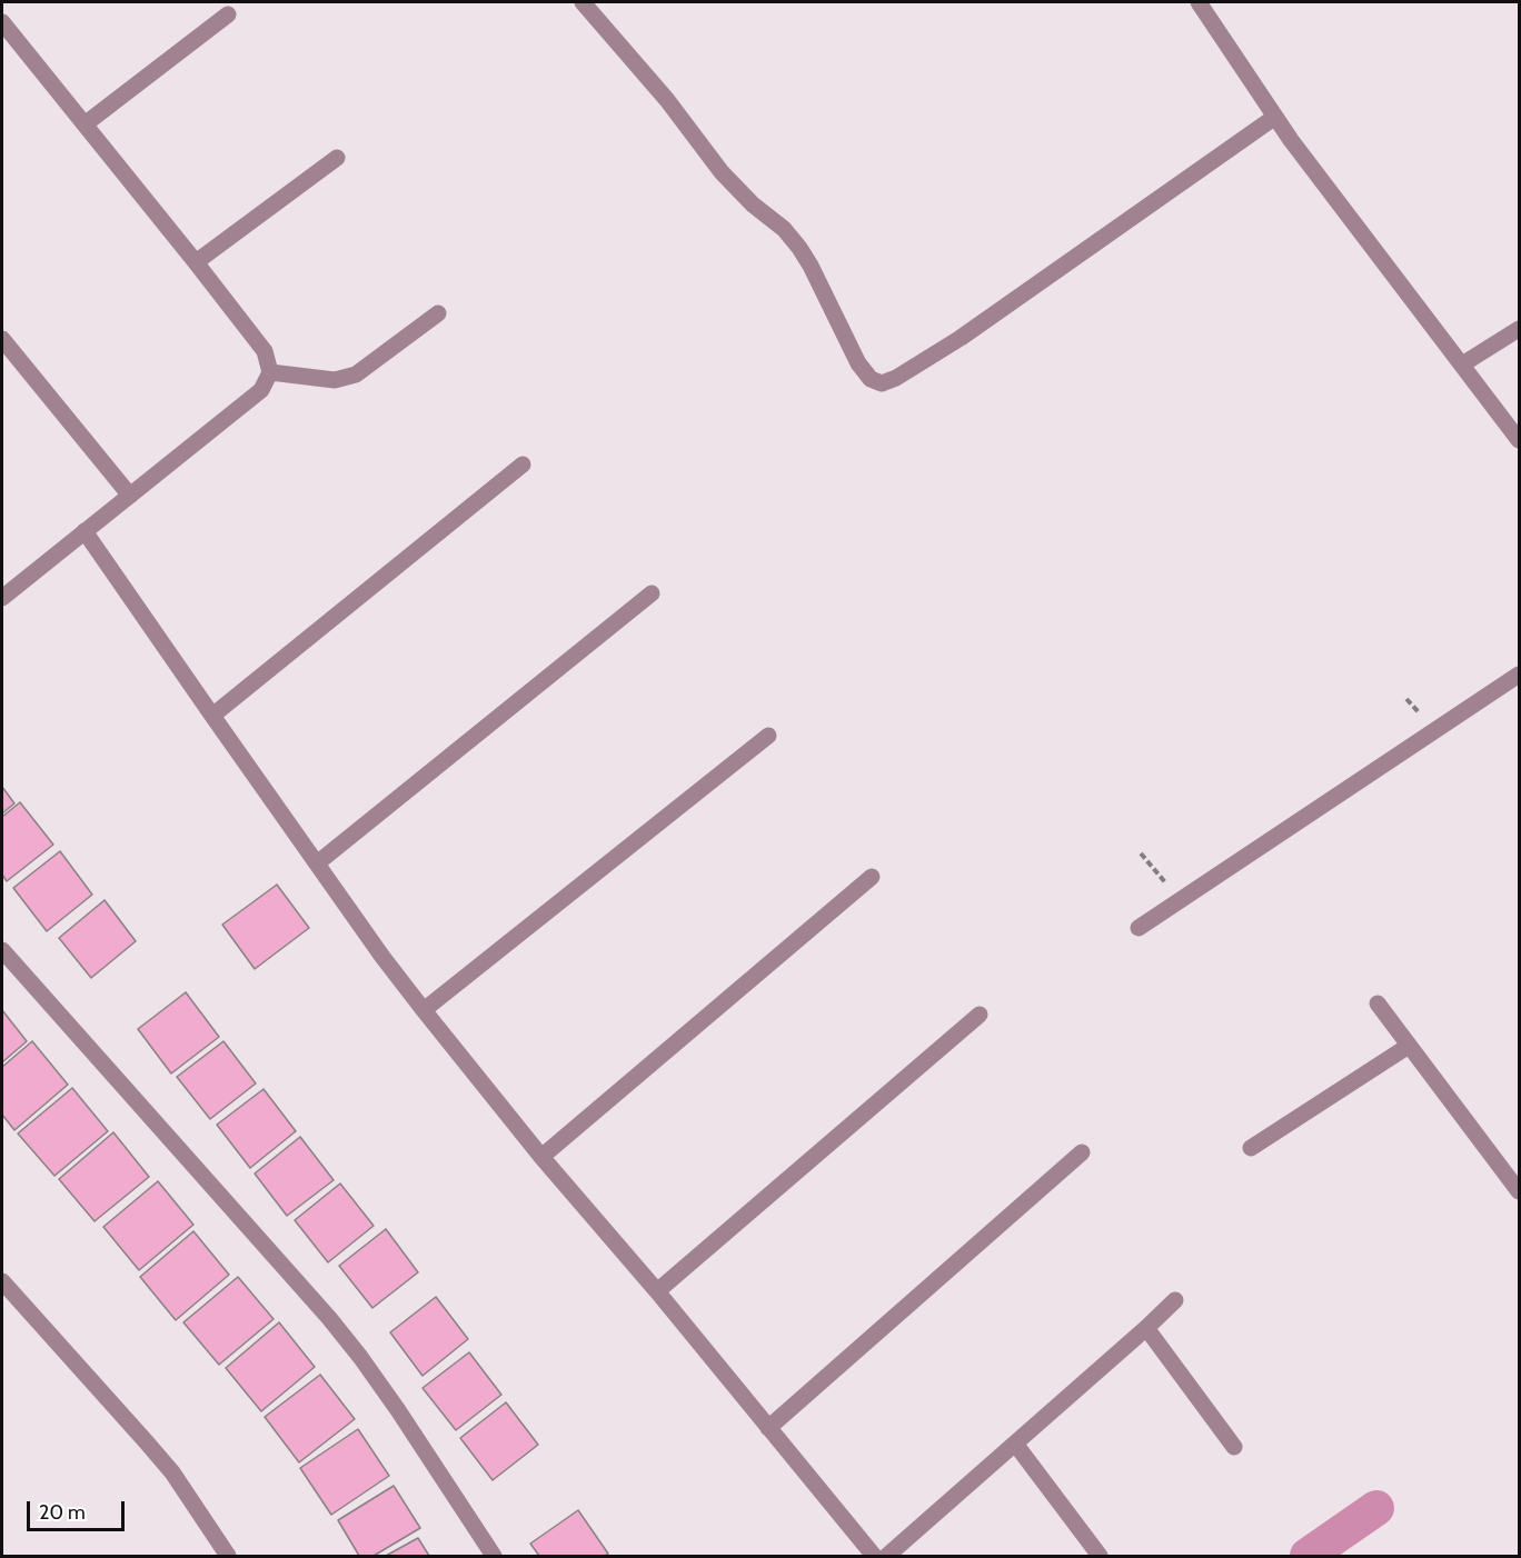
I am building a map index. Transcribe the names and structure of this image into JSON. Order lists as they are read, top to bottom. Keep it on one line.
{"scale_bar":"20 m"}
